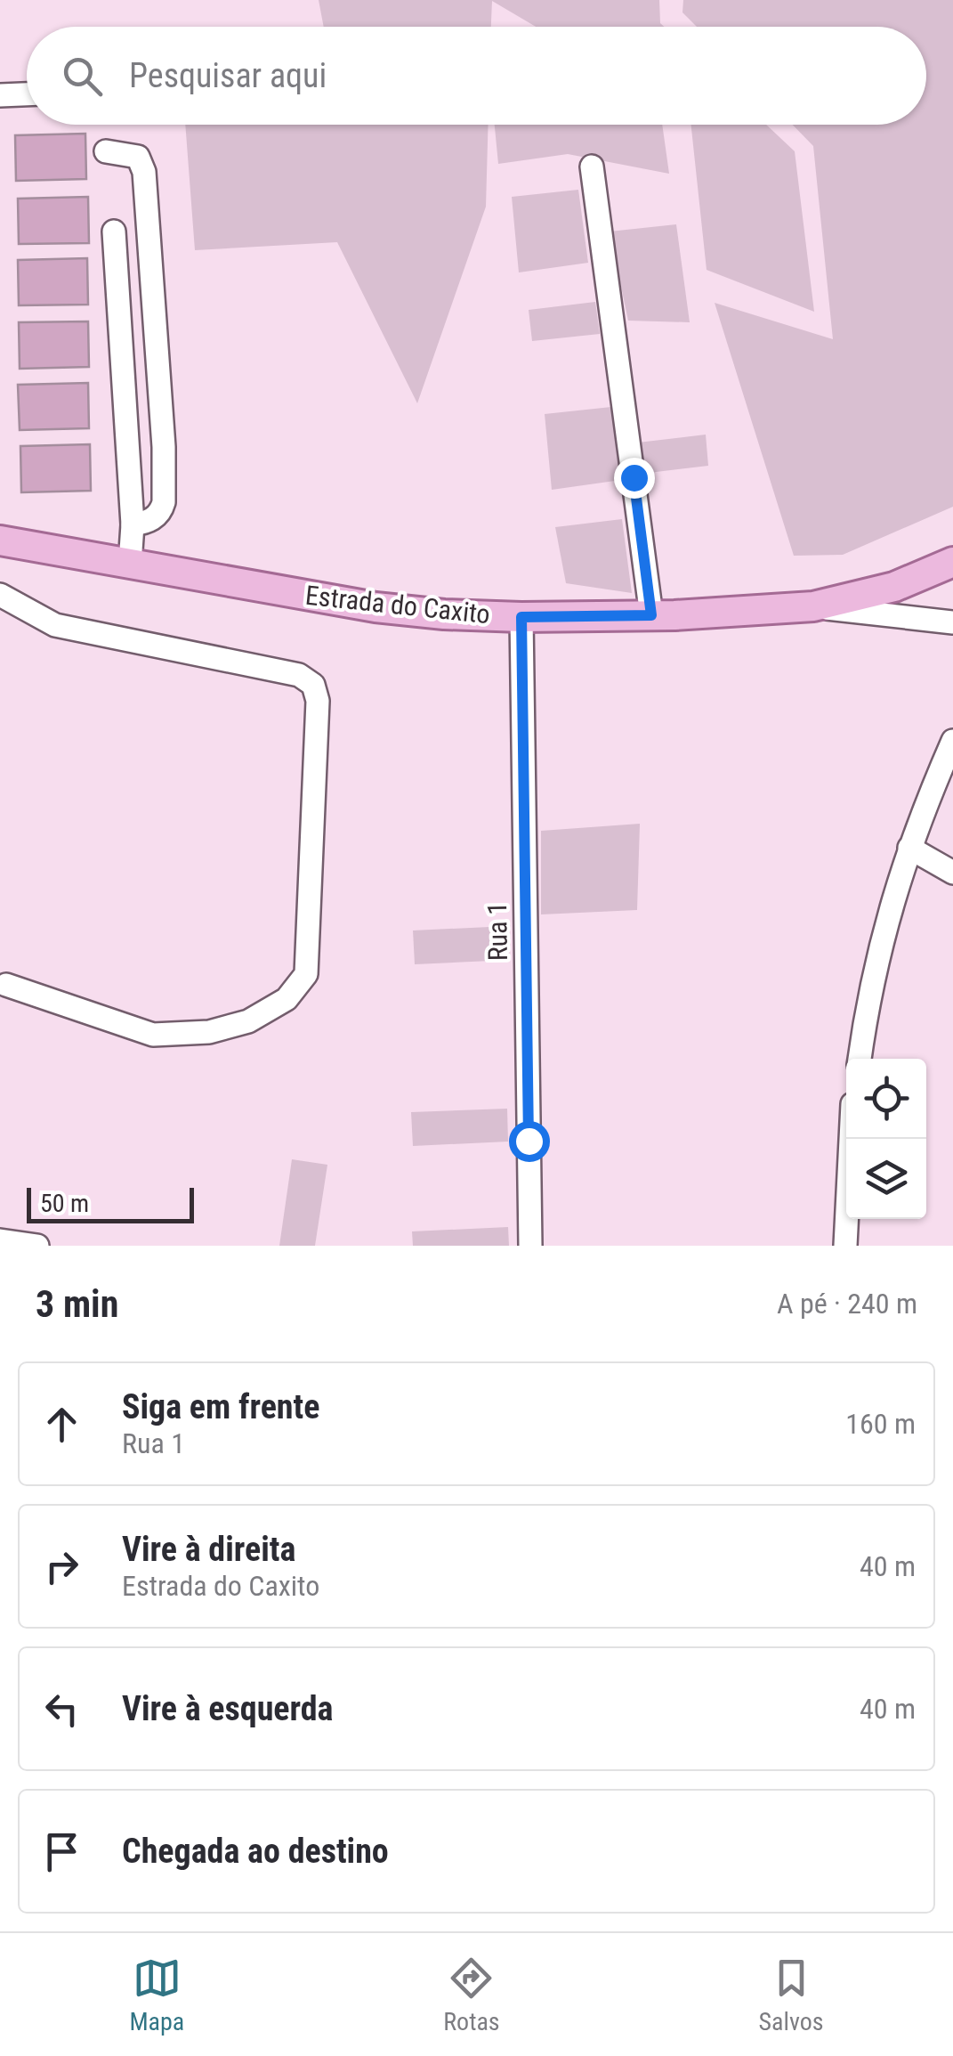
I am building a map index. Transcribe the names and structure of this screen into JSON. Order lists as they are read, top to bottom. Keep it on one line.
{"streets":{"main road":["Estrada do Caxito"],"street":["Rua 1"]},"crossings":[["Estrada do Caxito","Rua 1"]],"scale_bar":"50 m","page":{"search":"Pesquisar aqui","scale":"50 m","heading":["3 min","A pé · 240 m"],"list":[["Siga em frente","Rua 1","160 m"],["Vire à direita","Estrada do Caxito","40 m"],["Vire à esquerda","40 m"],"Chegada ao destino"],"nav":["Mapa","Rotas","Salvos"]}}
